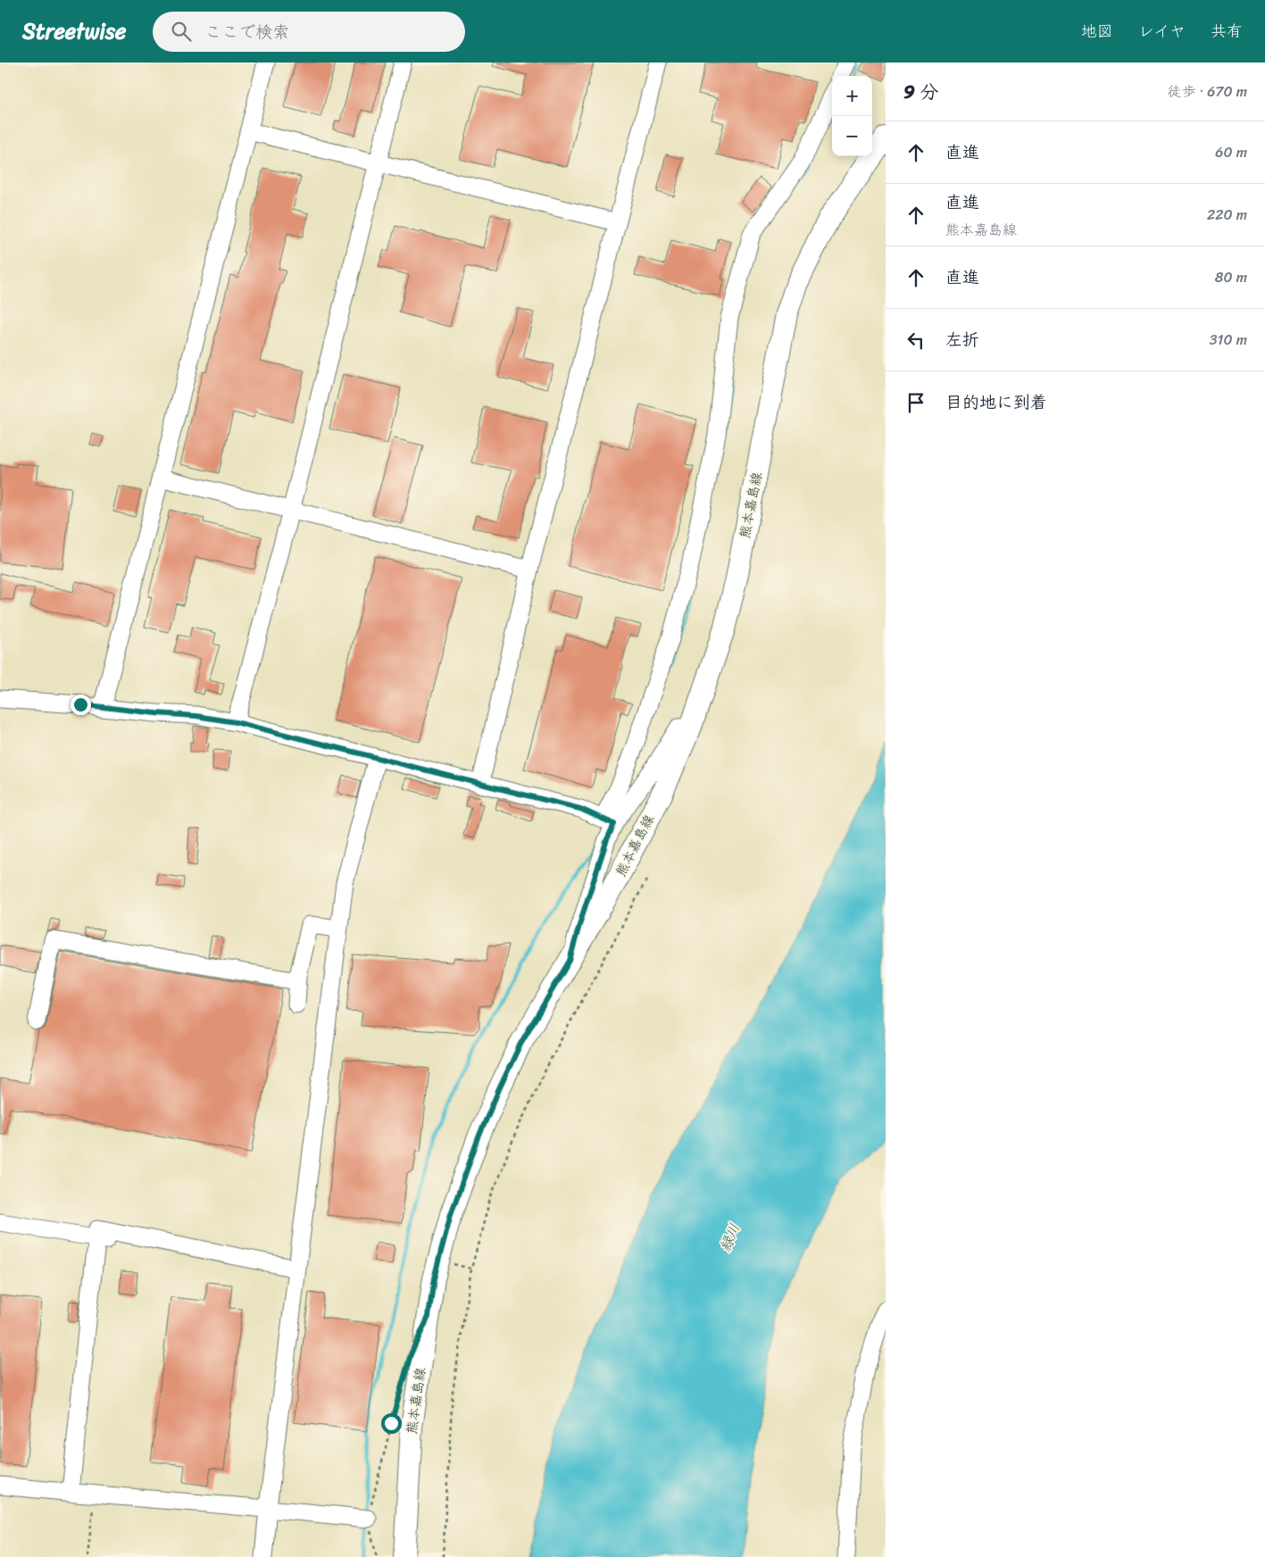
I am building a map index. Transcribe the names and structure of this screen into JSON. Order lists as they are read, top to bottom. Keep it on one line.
{"streets":{"main road":["熊本嘉島線"]},"water":["緑川"],"page":{"header":"Streetwise","search":"ここで検索","nav":["地図","レイヤ","共有"],"heading":["9 分","徒歩 · 670 m"],"map_buttons":["+","−"],"list":[["直進","60 m"],["直進","熊本嘉島線","220 m"],["直進","80 m"],["左折","310 m"],"目的地に到着"]}}
